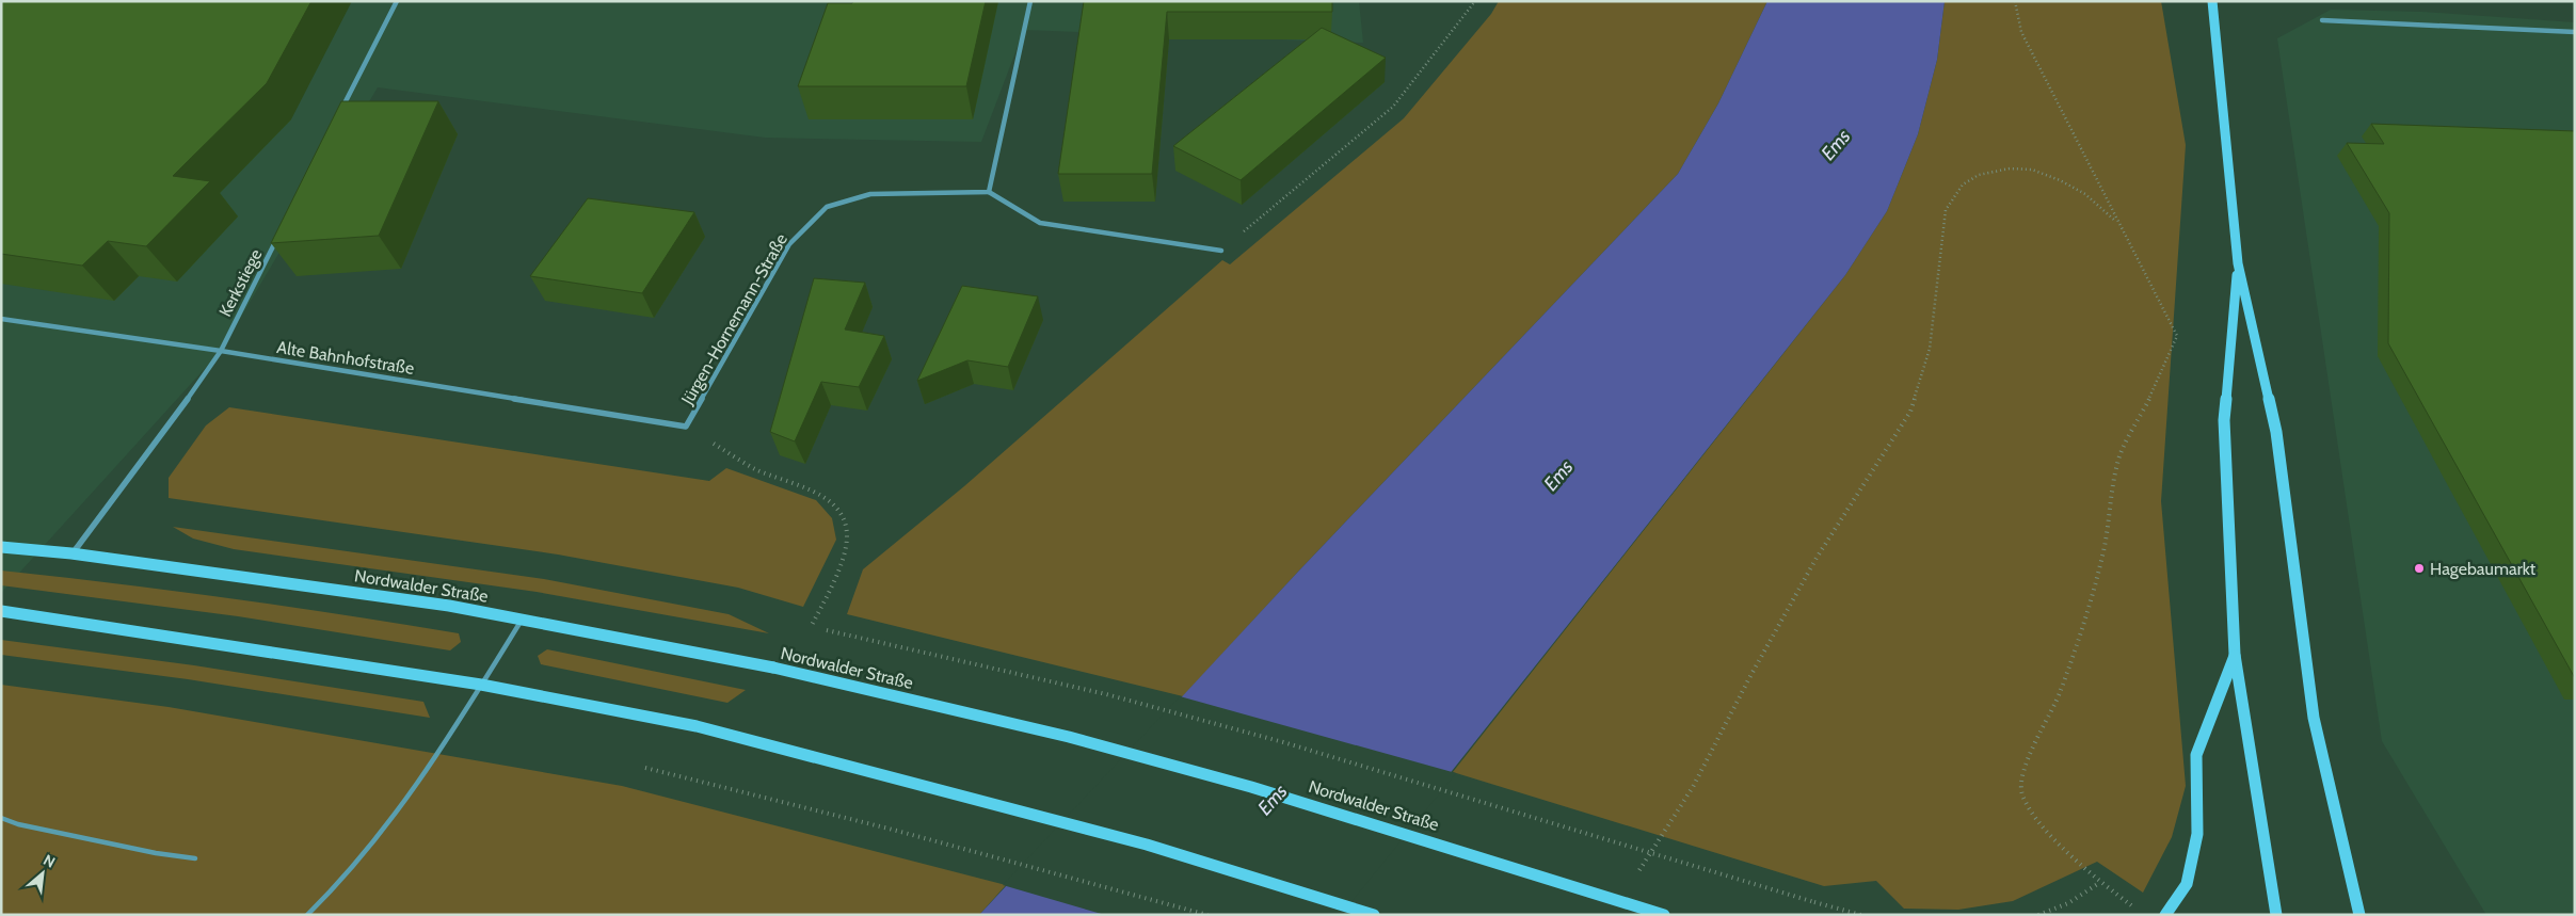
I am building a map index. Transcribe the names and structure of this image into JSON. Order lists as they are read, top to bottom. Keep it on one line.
{"streets":{"main road":["Nordwalder Straße"],"street":["Kerkstiege","Jürgen-Hornemann-Straße","Alte Bahnhofstraße"]},"crossings":[["Kerkstiege","Alte Bahnhofstraße"],["Kerkstiege","Nordwalder Straße"],["Jürgen-Hornemann-Straße","Alte Bahnhofstraße"]],"water":["Ems"],"places":["Hagebaumarkt"],"north":"top right"}
